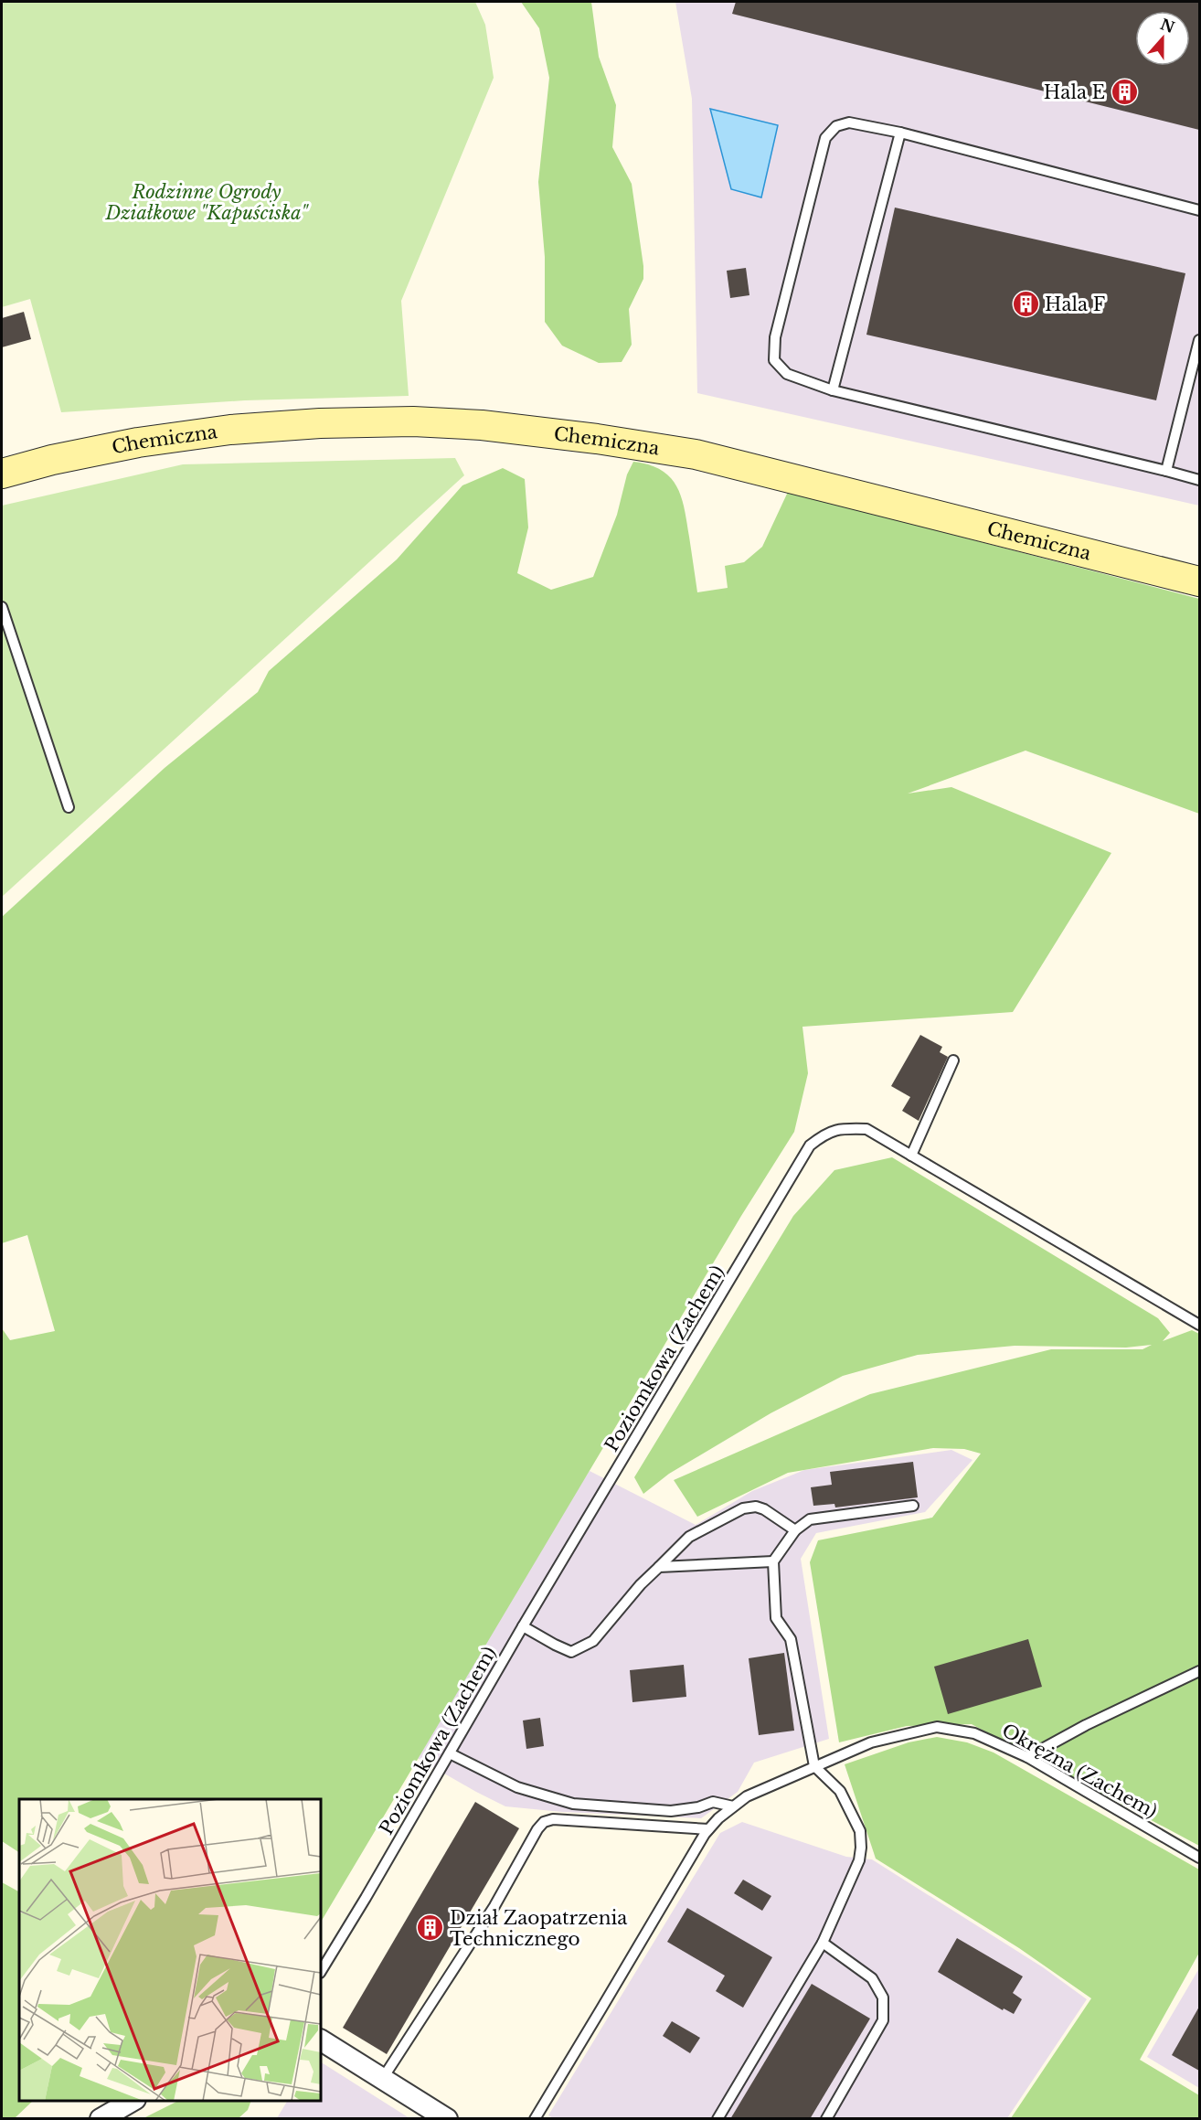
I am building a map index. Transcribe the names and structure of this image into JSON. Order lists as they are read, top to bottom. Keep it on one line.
{"streets":{"street":["Chemiczna"],"lane":["Poziomkowa (Zachem)","Okrężna (Zachem)"]},"parks":["Rodzinne Ogrody Działkowe \"Kapuściska\""],"places":{"building":["Hala E","Hala F","Dział Zaopatrzenia Technicznego"]},"north":"top"}
